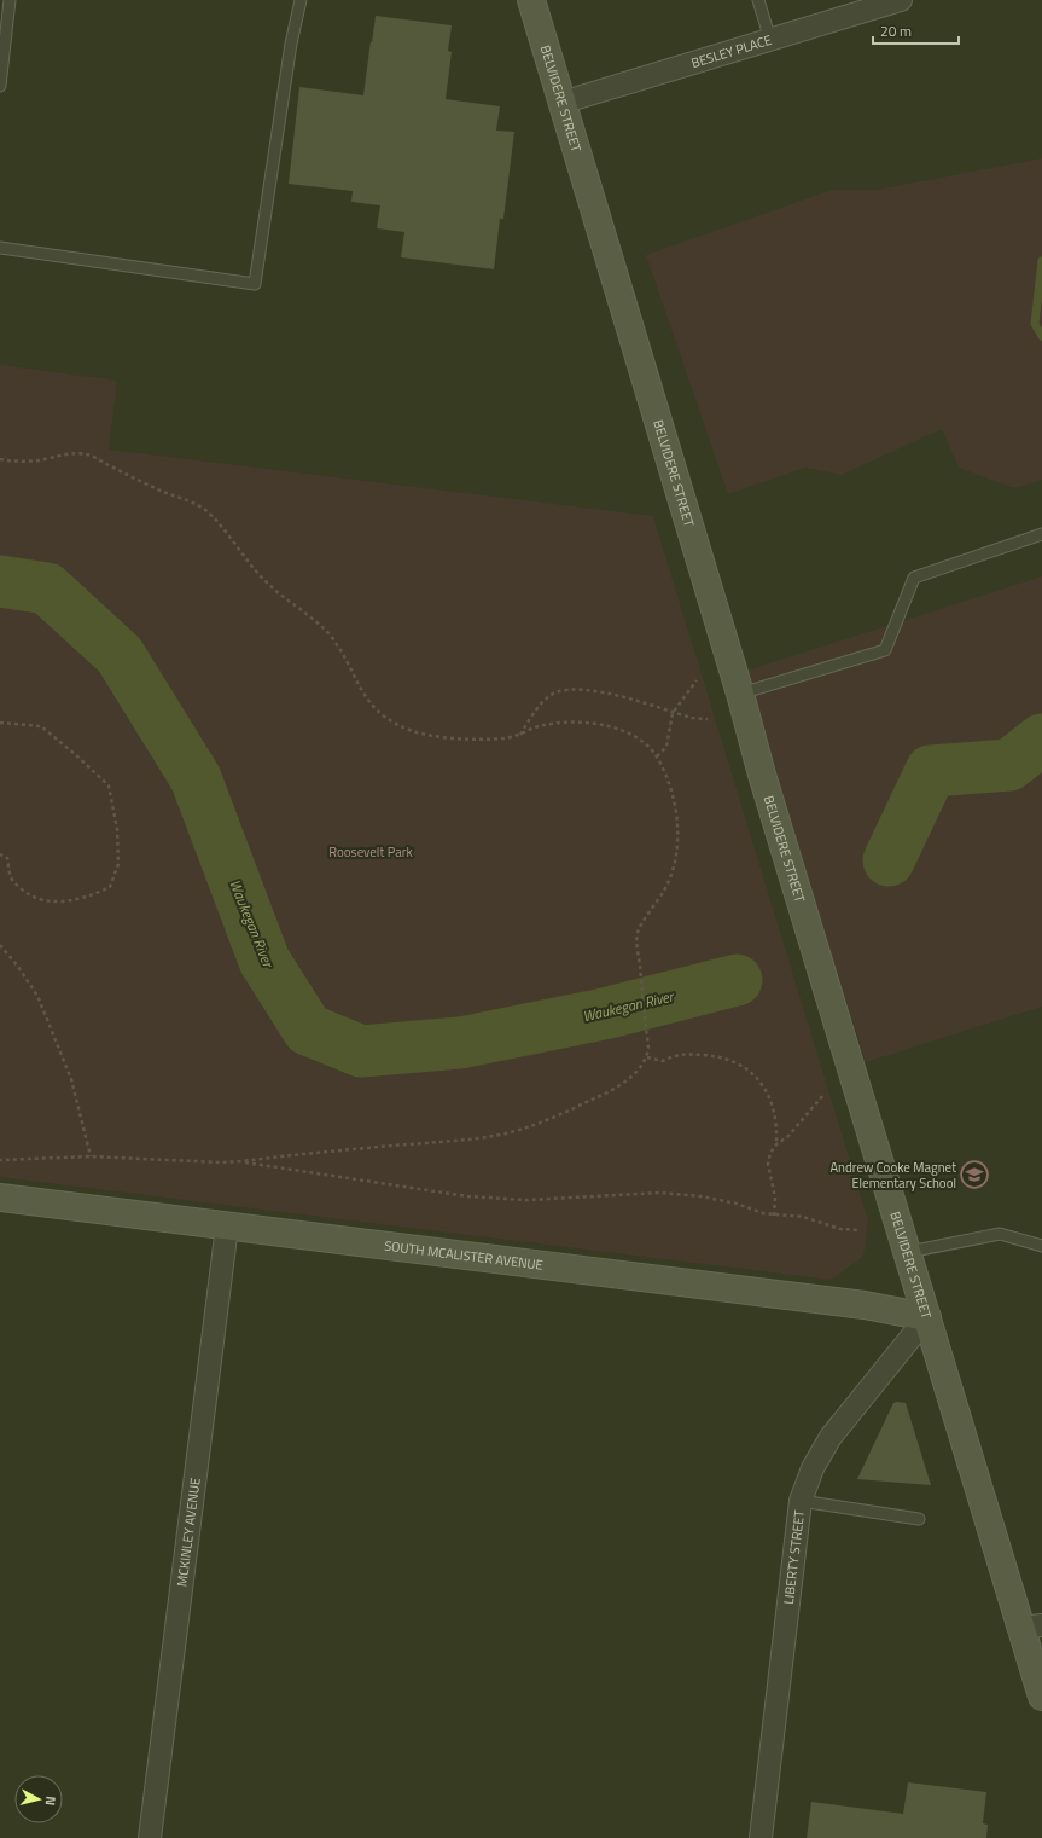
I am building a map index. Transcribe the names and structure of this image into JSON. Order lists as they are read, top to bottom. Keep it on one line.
{"streets":{"main road":["BELVIDERE STREET","SOUTH MCALISTER AVENUE"],"street":["BESLEY PLACE","MCKINLEY AVENUE","LIBERTY STREET"]},"crossings":[["BESLEY PLACE","BELVIDERE STREET"],["BELVIDERE STREET","SOUTH MCALISTER AVENUE"],["BELVIDERE STREET","LIBERTY STREET"],["SOUTH MCALISTER AVENUE","MCKINLEY AVENUE"],["SOUTH MCALISTER AVENUE","LIBERTY STREET"]],"water":["Waukegan River"],"parks":["Roosevelt Park"],"places":{"school or university":["Andrew Cooke Magnet Elementary School"]},"scale_bar":"20 m","north":"right"}
